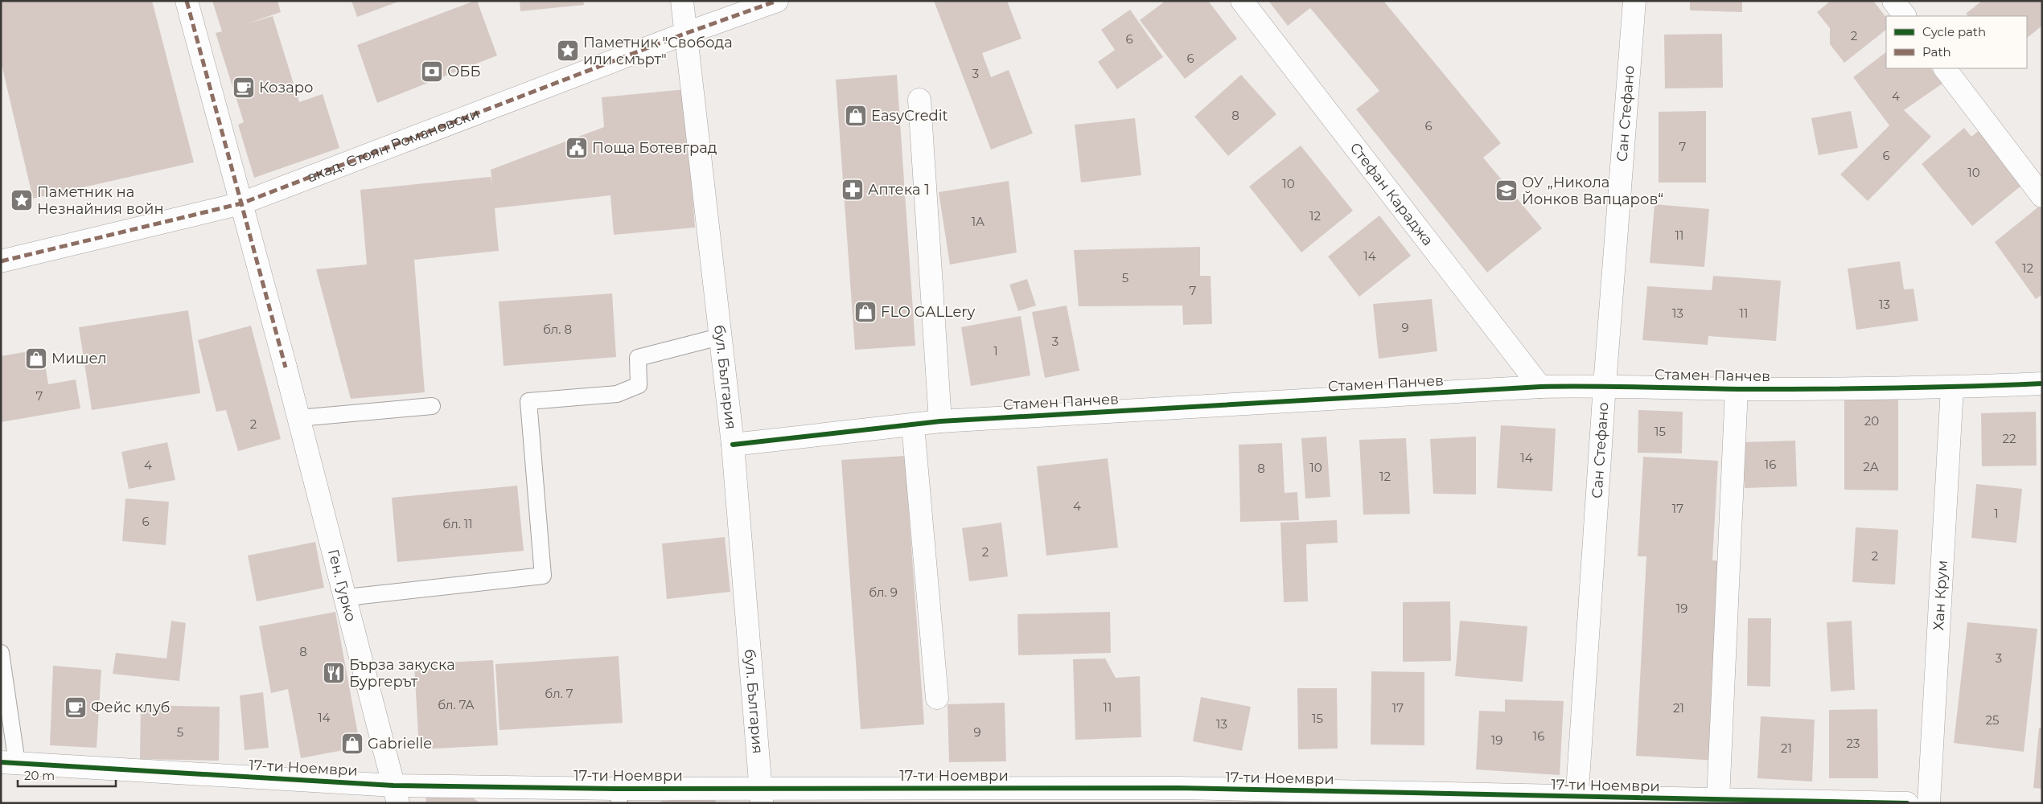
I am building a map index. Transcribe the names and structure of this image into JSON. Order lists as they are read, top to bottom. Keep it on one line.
{"streets":{"street":["Сан Стефано","акад. Стоян Романовски","Стефан Караджа","Стамен Панчев","бул. България","Ген. Гурко","Хан Крум","17-ти Ноември"]},"crossings":[["Сан Стефано","Стамен Панчев"],["Сан Стефано","17-ти Ноември"],["акад. Стоян Романовски","бул. България"],["акад. Стоян Романовски","Ген. Гурко"],["Стефан Караджа","Стамен Панчев"],["Стамен Панчев","бул. България"],["Стамен Панчев","Хан Крум"],["бул. България","17-ти Ноември"],["Ген. Гурко","17-ти Ноември"]],"places":{"place":["Паметник \"Свобода или смърт\"","Паметник на Незнайния войн"],"bank":["ОББ"],"cafe":["Козаро","Фейс клуб"],"shop":["EasyCredit","FLO GALLery","Мишел","Gabrielle"],"public building":["Поща Ботевград"],"pharmacy":["Аптека 1"],"school or university":["ОУ „Никола Йонков Вапцаров“"],"restaurant":["Бърза закуска Бургерът"]},"house_numbers":["2","6","6","3","4","8","6","7","6","10","10","12","1А","11","14","12","5","7","13","13","11","9","бл. 8","3","1","7","20","2","15","22","14","16","4","2А","10","8","12","4","17","1","6","бл. 11","2","2","бл. 9","19","8","3","бл. 7","бл. 7А","11","17","21","14","15","25","13","5","9","16","19","23","21"],"legend":["Cycle path","Path"],"scale_bar":"20 m"}
